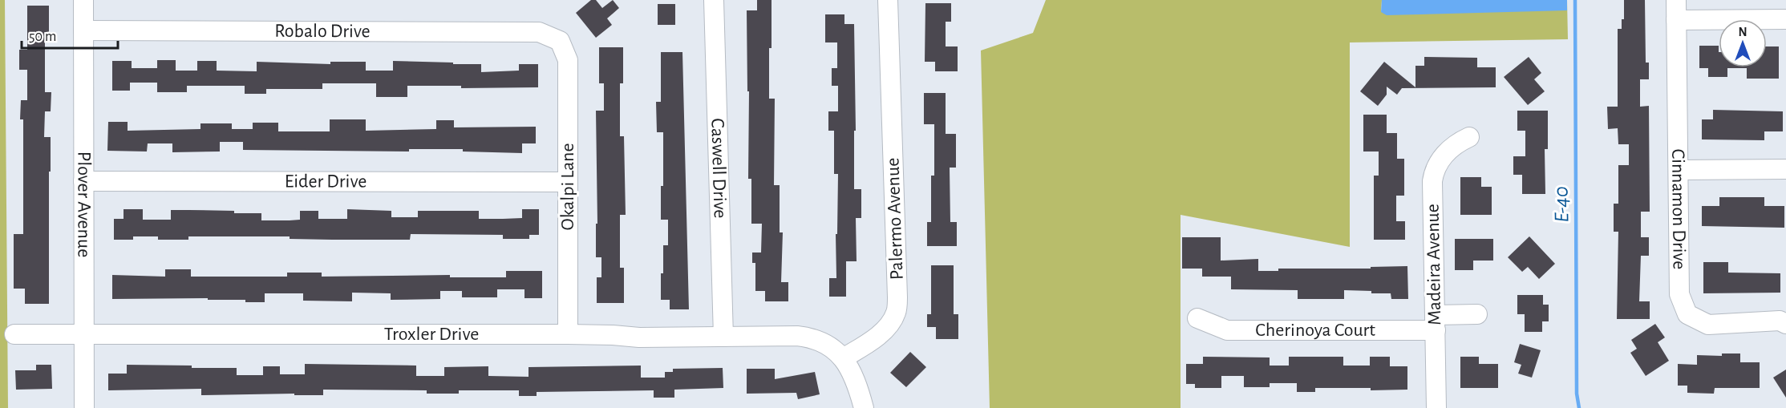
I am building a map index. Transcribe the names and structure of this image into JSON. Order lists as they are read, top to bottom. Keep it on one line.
{"streets":{"street":["Robalo Drive","Caswell Drive","Eider Drive","Okalpi Lane","Plover Avenue","Cinnamon Drive","Palermo Avenue","Madeira Avenue","Cherinoya Court","Troxler Drive"]},"crossings":[["Robalo Drive","Okalpi Lane"],["Robalo Drive","Plover Avenue"],["Caswell Drive","Troxler Drive"],["Eider Drive","Okalpi Lane"],["Eider Drive","Plover Avenue"],["Okalpi Lane","Troxler Drive"],["Plover Avenue","Troxler Drive"],["Palermo Avenue","Troxler Drive"],["Madeira Avenue","Cherinoya Court"]],"water":["E-40"],"scale_bar":"50 m","north":"top"}
